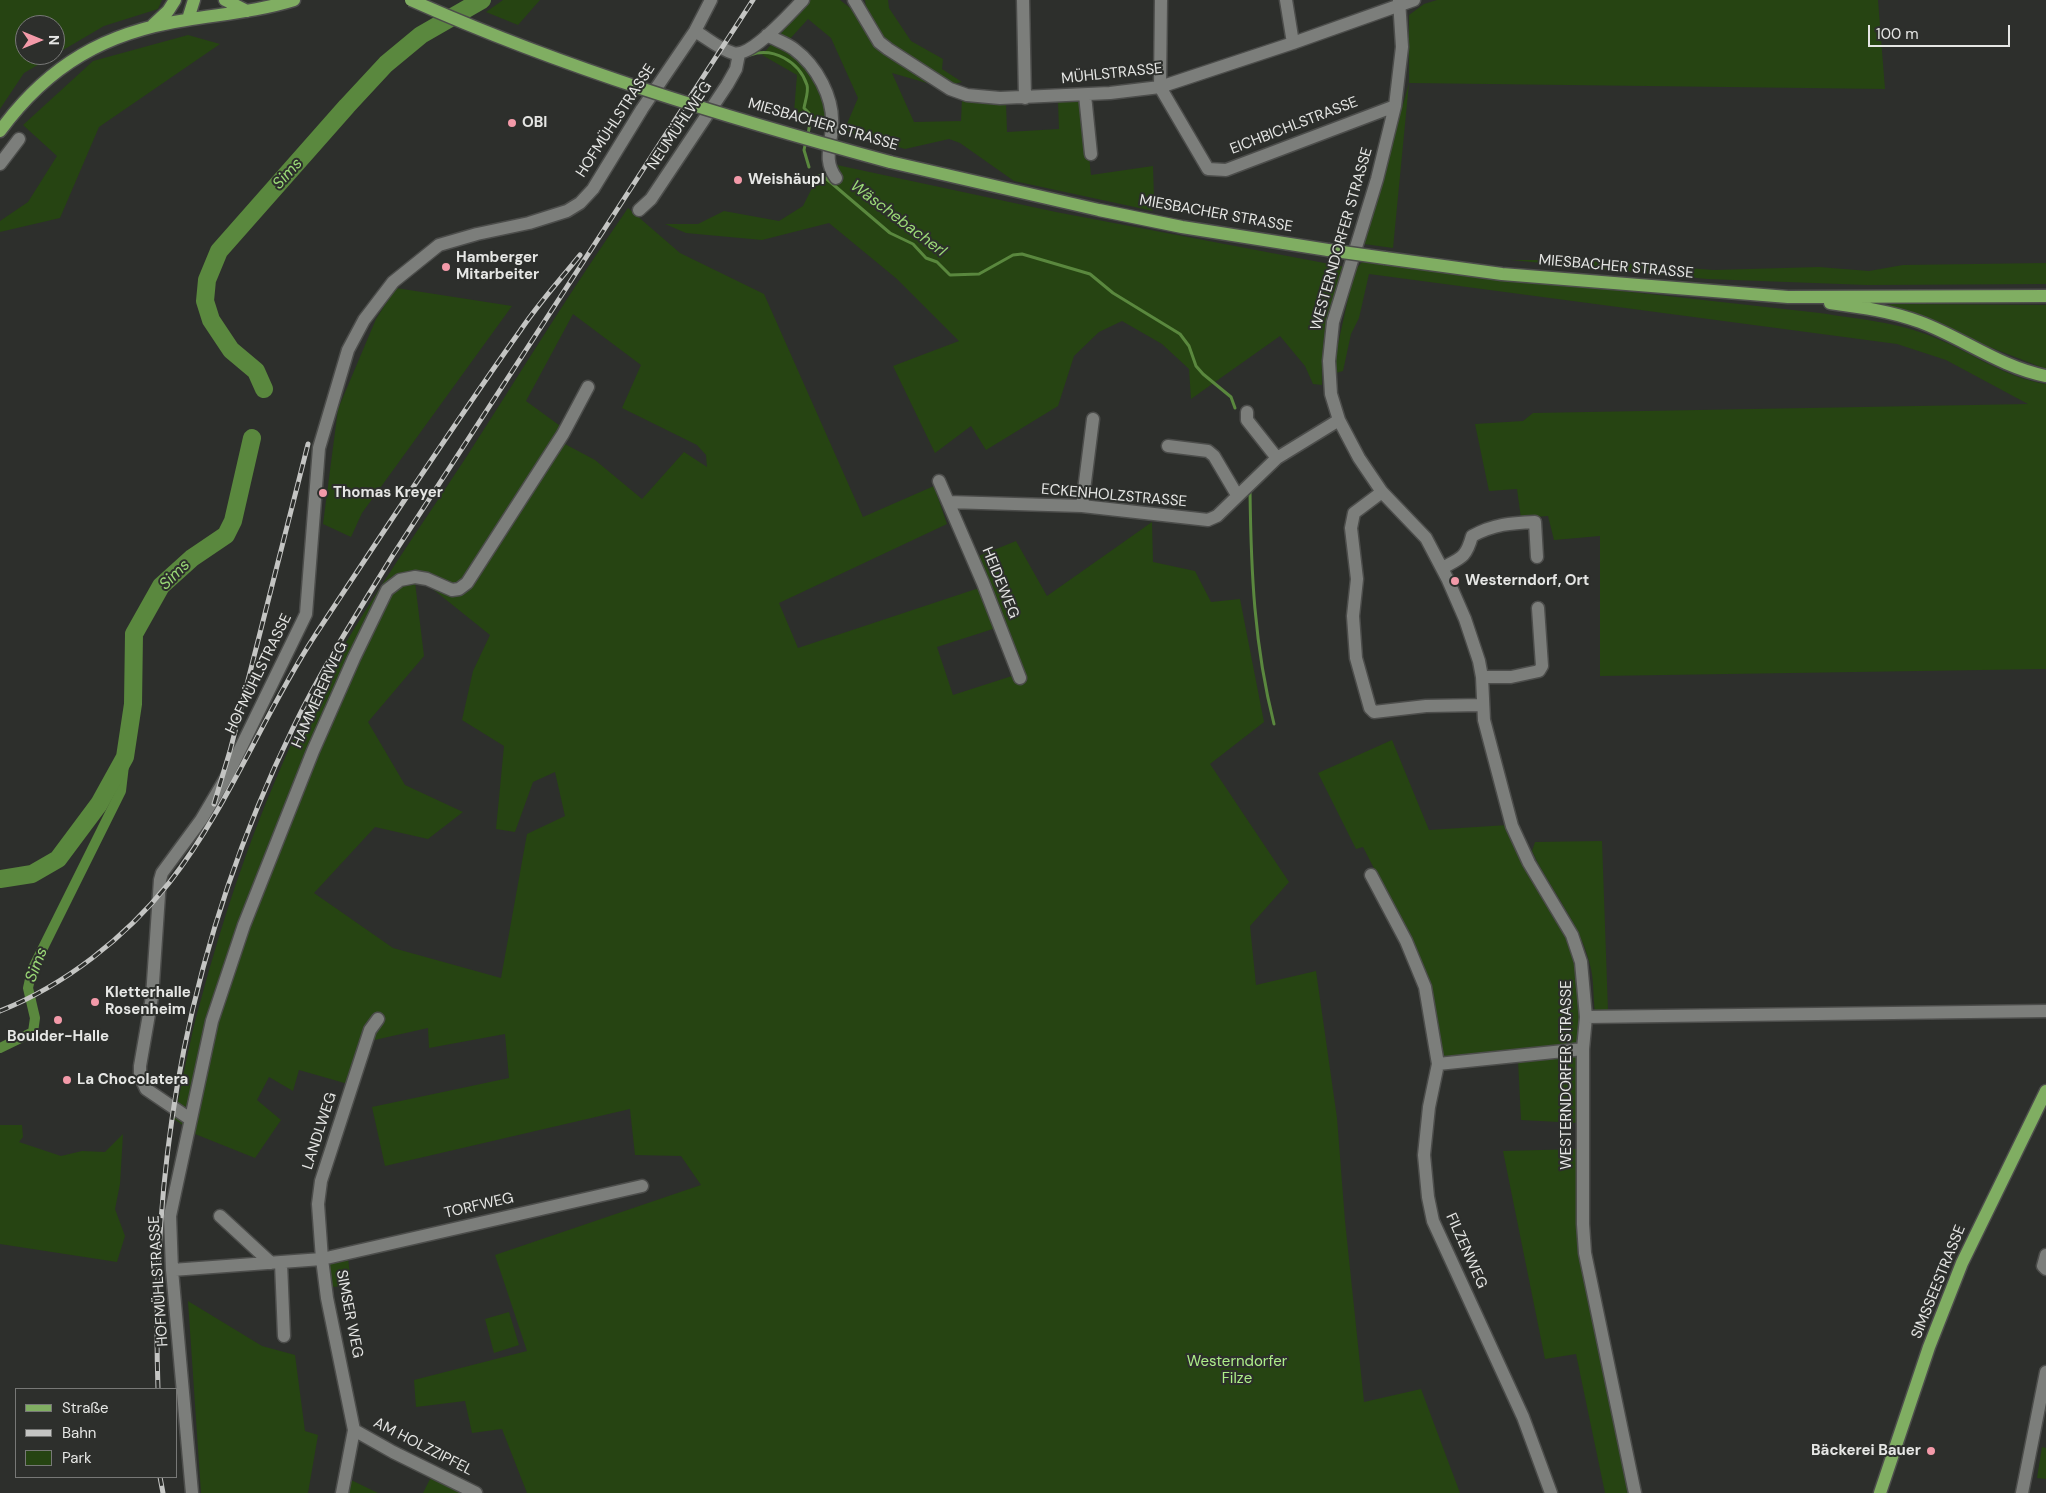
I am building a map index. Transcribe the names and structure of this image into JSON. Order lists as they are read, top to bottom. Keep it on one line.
{"streets":{"main road":["MIESBACHER STRASSE","SIMSSEESTRASSE"],"street":["MÜHLSTRASSE","HOFMÜHLSTRASSE","NEUMÜHLWEG","EICHBICHLSTRASSE","WESTERNDORFER STRASSE","ECKENHOLZSTRASSE","HEIDEWEG","HAMMERERWEG","LANDLWEG","TORFWEG","FILZENWEG","SIMSER WEG","AM HOLZZIPFEL"]},"crossings":[["MÜHLSTRASSE","EICHBICHLSTRASSE"],["MÜHLSTRASSE","WESTERNDORFER STRASSE"],["HOFMÜHLSTRASSE","HAMMERERWEG"],["HOFMÜHLSTRASSE","SIMSER WEG"],["EICHBICHLSTRASSE","WESTERNDORFER STRASSE"],["WESTERNDORFER STRASSE","ECKENHOLZSTRASSE"],["ECKENHOLZSTRASSE","HEIDEWEG"],["LANDLWEG","TORFWEG"],["LANDLWEG","SIMSER WEG"],["TORFWEG","SIMSER WEG"],["SIMSER WEG","AM HOLZZIPFEL"]],"water":["Sims","Wäschebacherl"],"parks":["Westerndorfer Filze"],"places":["OBI","Weishäupl","Hamberger Mitarbeiter","Thomas Kreyer","Westerndorf, Ort","Kletterhalle Rosenheim","Boulder-Halle","La Chocolatera","Bäckerei Bauer"],"legend":["Straße","Bahn","Park"],"scale_bar":"100 m","north":"right"}
